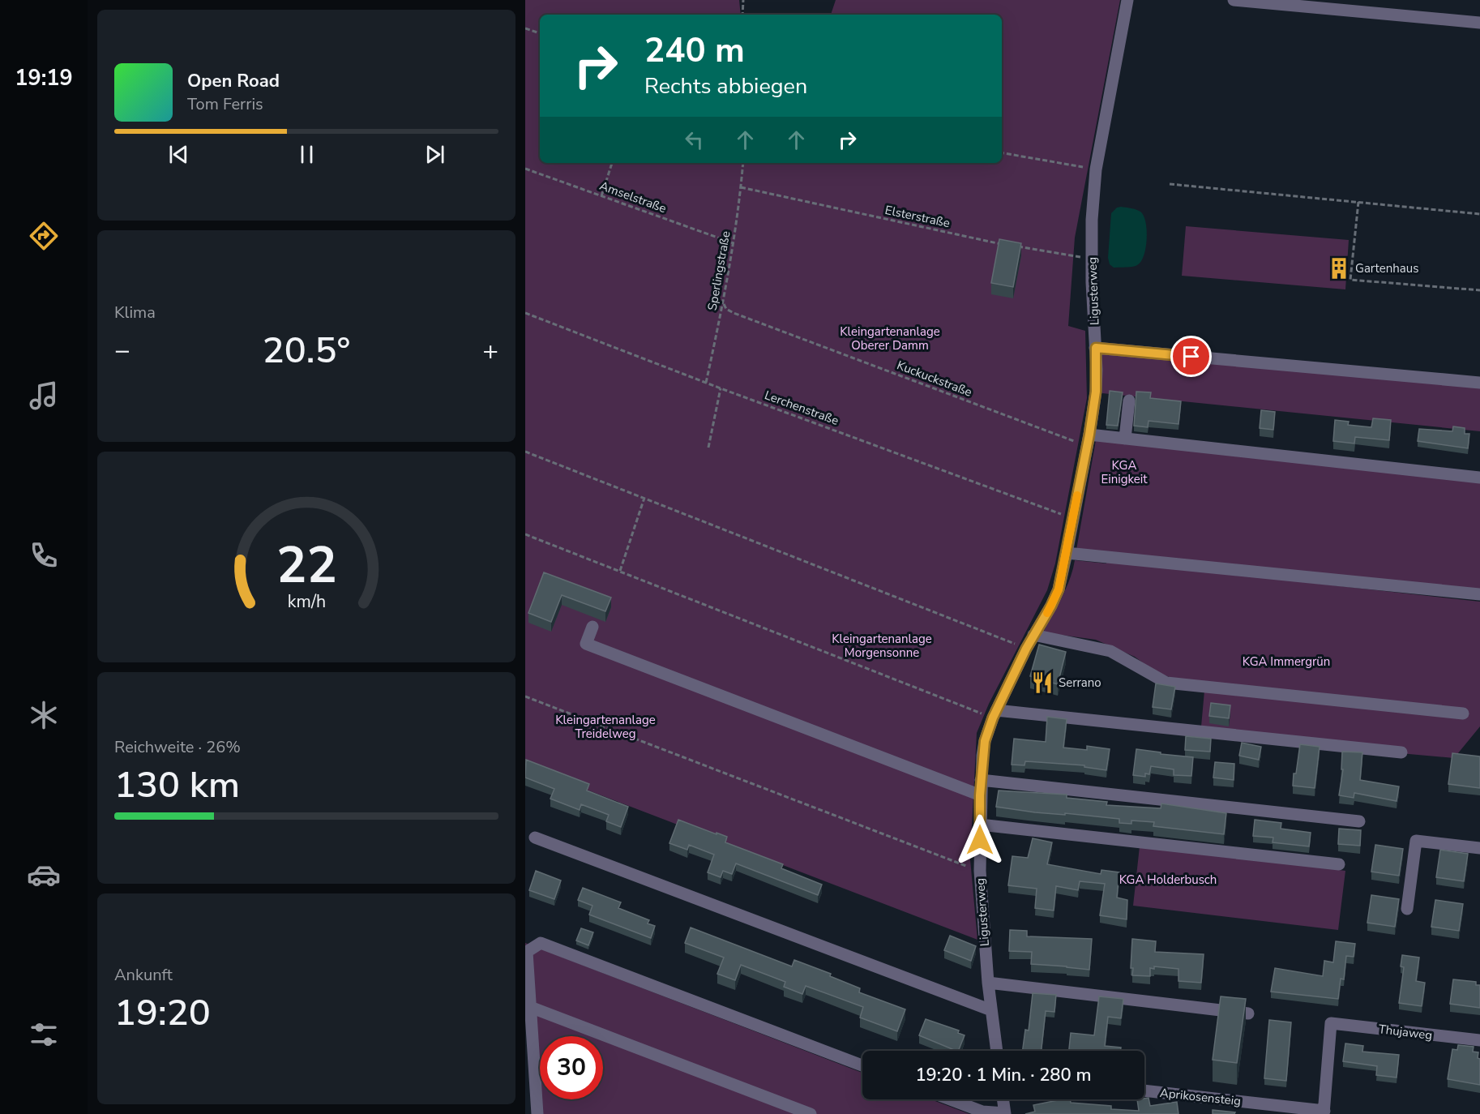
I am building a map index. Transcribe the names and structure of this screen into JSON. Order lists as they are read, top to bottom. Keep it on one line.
{"streets":{"street":["Ligusterweg","Thujaweg","Aprikosensteig"],"path":["Amselstraße","Elsterstraße","Sperlingstraße","Kuckuckstraße","Lerchenstraße"]},"crossings":[["Amselstraße","Sperlingstraße"],["Elsterstraße","Sperlingstraße"],["Sperlingstraße","Kuckuckstraße"],["Sperlingstraße","Lerchenstraße"],["Ligusterweg","Kuckuckstraße"],["Ligusterweg","Lerchenstraße"],["Thujaweg","Aprikosensteig"]],"parks":["Kleingartenanlage Oberer Damm","KGA Einigkeit","Kleingartenanlage Morgensonne","KGA Immergrün","Kleingartenanlage Treidelweg","KGA Holderbusch"],"places":{"building":["Gartenhaus"],"restaurant":["Serrano"]},"page":{"tabs":"19:19","turn":["240 m","Rechts abbiegen"],"song":["Open Road","Tom Ferris"],"tile":["Klima",["Reichweite · 26%","130 km"],["Ankunft","19:20"]],"heat":["−","20.5°","+"],"limit":"30","trip":"19:20 · 1 Min. · 280 m","gauge":["22","km/h"]}}
